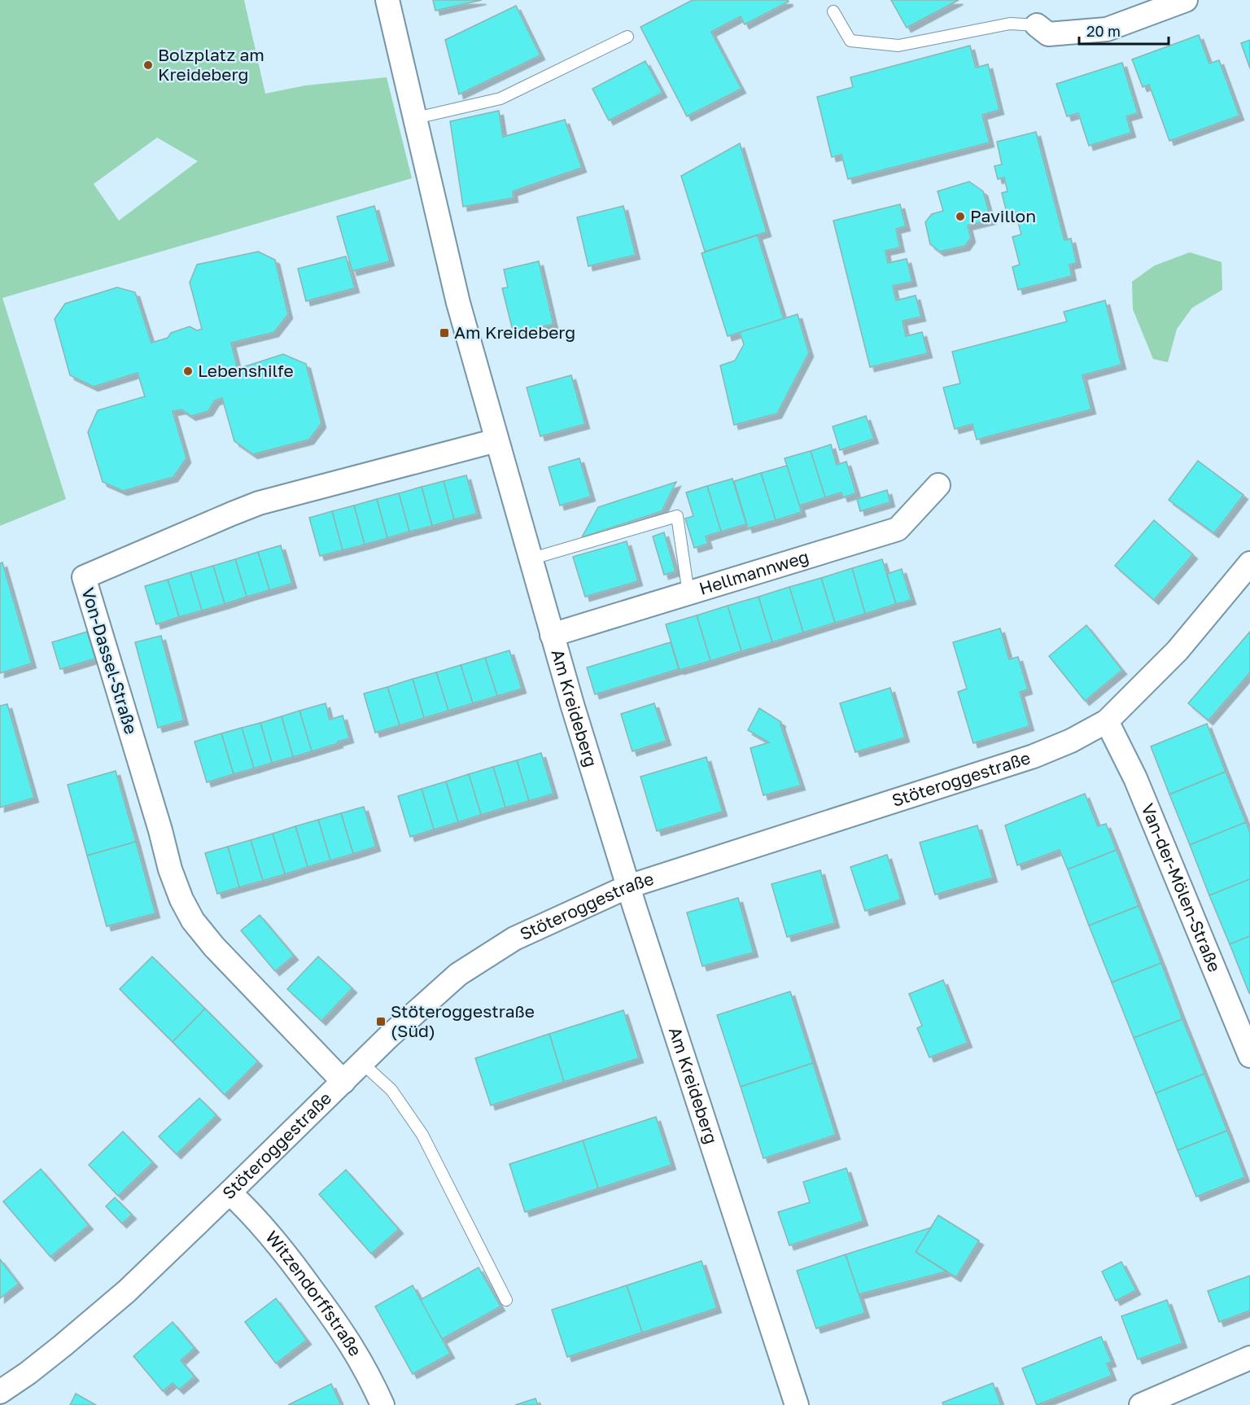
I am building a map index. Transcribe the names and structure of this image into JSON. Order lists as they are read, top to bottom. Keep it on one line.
{"streets":{"street":["Hellmannweg","Von-Dassel-Straße","Am Kreideberg","Stöteroggestraße","Van-der-Mölen-Straße","Witzendorffstraße"]},"crossings":[["Hellmannweg","Am Kreideberg"],["Von-Dassel-Straße","Am Kreideberg"],["Von-Dassel-Straße","Stöteroggestraße"],["Am Kreideberg","Stöteroggestraße"],["Stöteroggestraße","Van-der-Mölen-Straße"],["Stöteroggestraße","Witzendorffstraße"]],"places":{"other":["Bolzplatz am Kreideberg","Pavillon","Lebenshilfe"],"transit":["Am Kreideberg","Stöteroggestraße (Süd)"]},"scale_bar":"20 m"}
